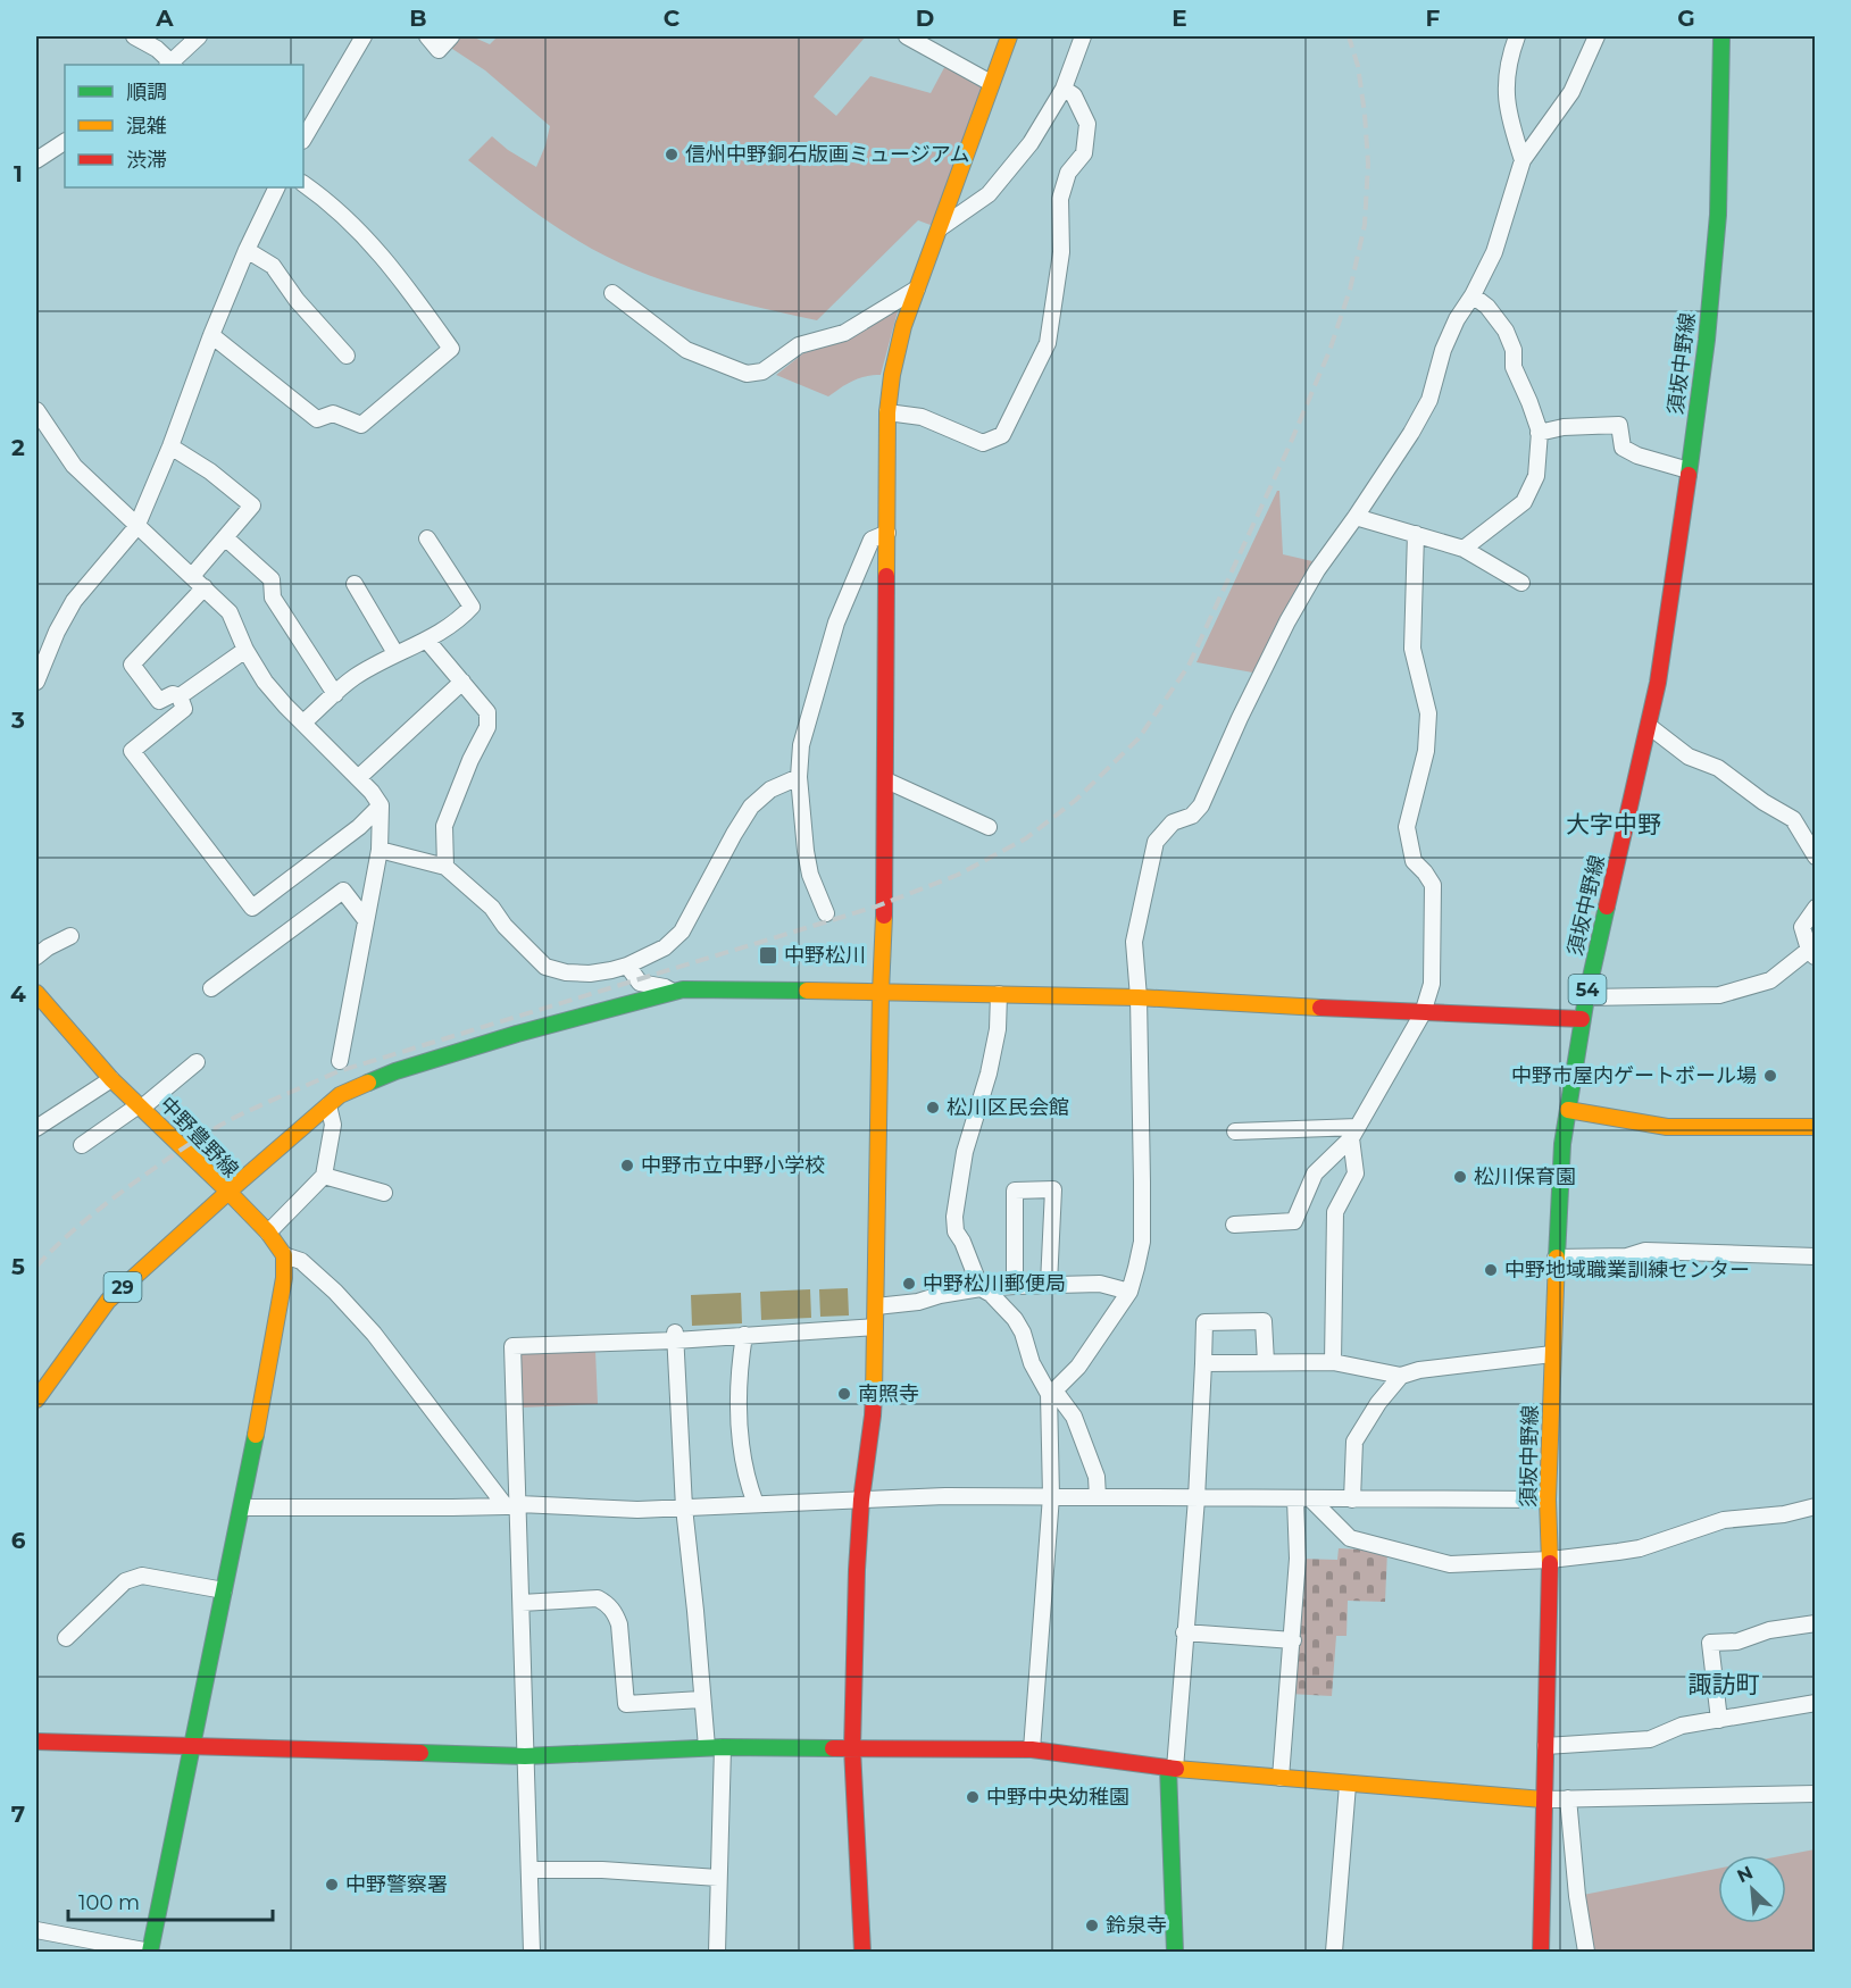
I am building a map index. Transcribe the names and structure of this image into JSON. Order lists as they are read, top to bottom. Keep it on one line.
{"streets":{"street":["須坂中野線","54","中野豊野線","29"]},"districts":["大字中野","諏訪町"],"places":{"other":["信州中野銅石版画ミュージアム","中野市屋内ゲートボール場","松川区民会館","中野市立中野小学校","松川保育園","中野地域職業訓練センター","中野松川郵便局","南照寺","中野中央幼稚園","中野警察署","鈴泉寺"],"transit":["中野松川"]},"legend":["順調","混雑","渋滞"],"scale_bar":"100 m","north":"top left","grid":{"columns":["A","B","C","D","E","F","G"],"rows":["1","2","3","4","5","6","7"]}}
